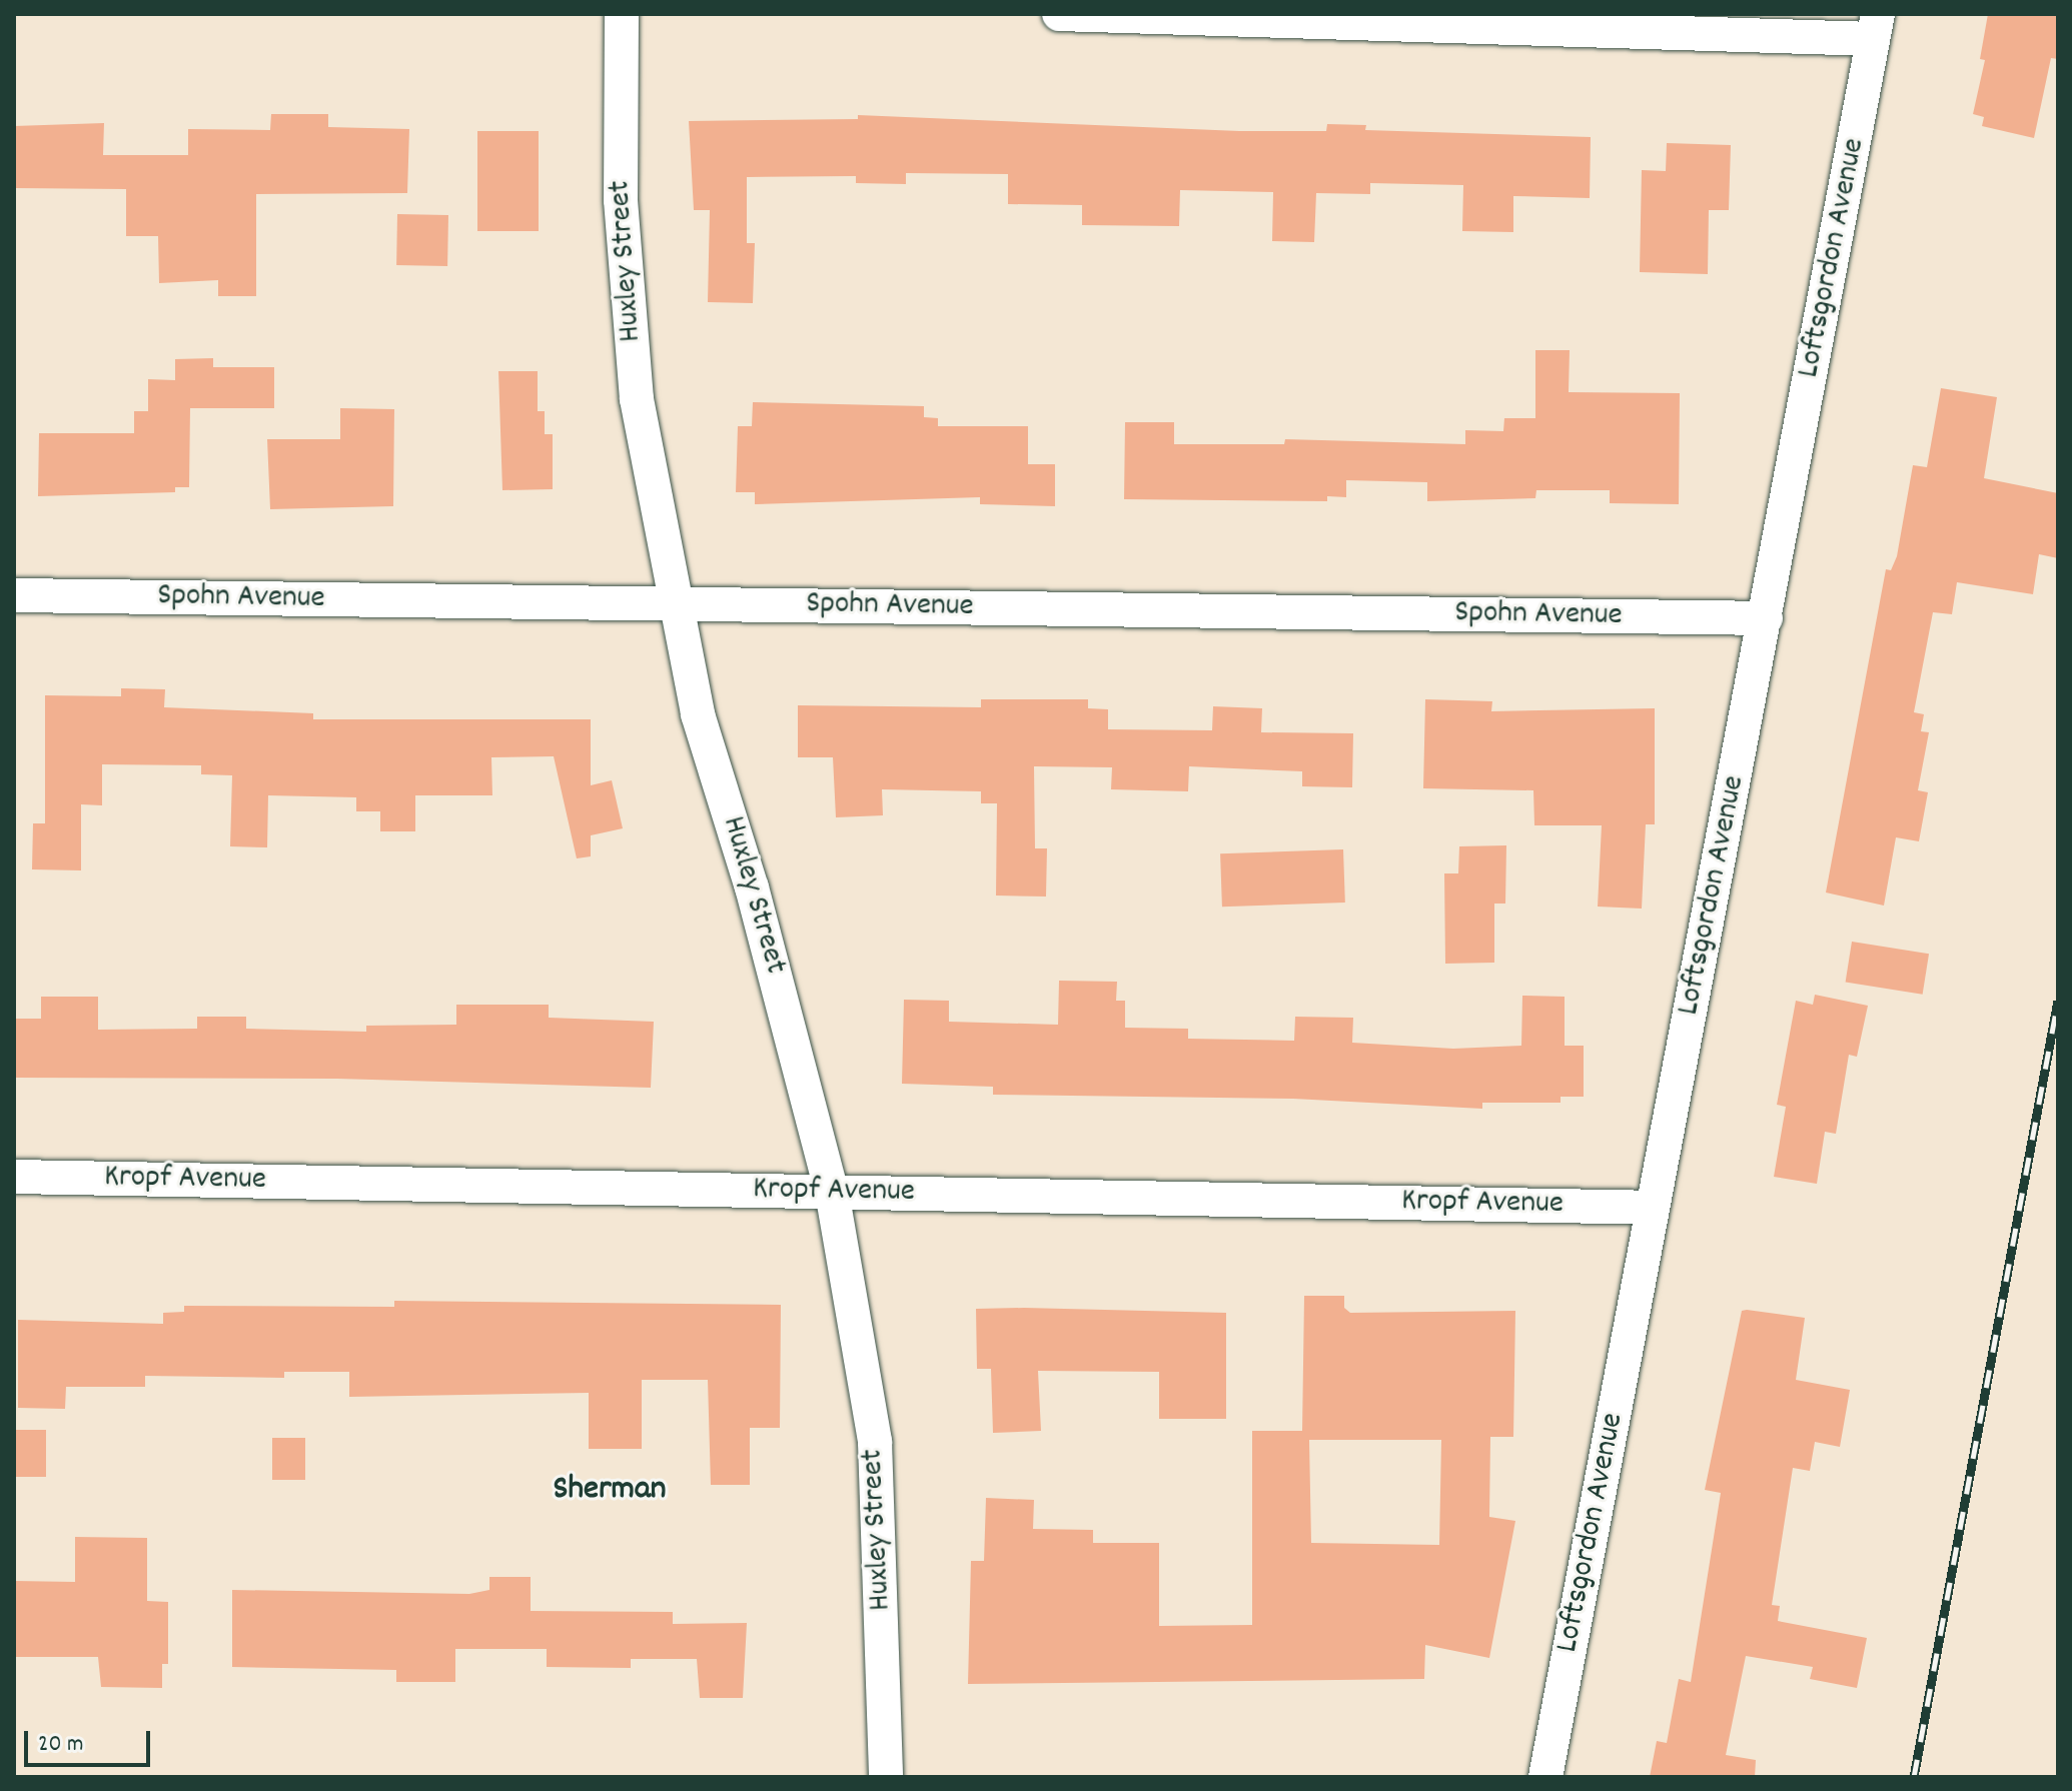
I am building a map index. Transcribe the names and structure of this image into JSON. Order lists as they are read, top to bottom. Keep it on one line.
{"streets":{"street":["Loftsgordon Avenue","Huxley Street","Spohn Avenue","Kropf Avenue"]},"crossings":[["Loftsgordon Avenue","Spohn Avenue"],["Loftsgordon Avenue","Kropf Avenue"],["Huxley Street","Spohn Avenue"],["Huxley Street","Kropf Avenue"]],"districts":["Sherman"],"scale_bar":"20 m"}
